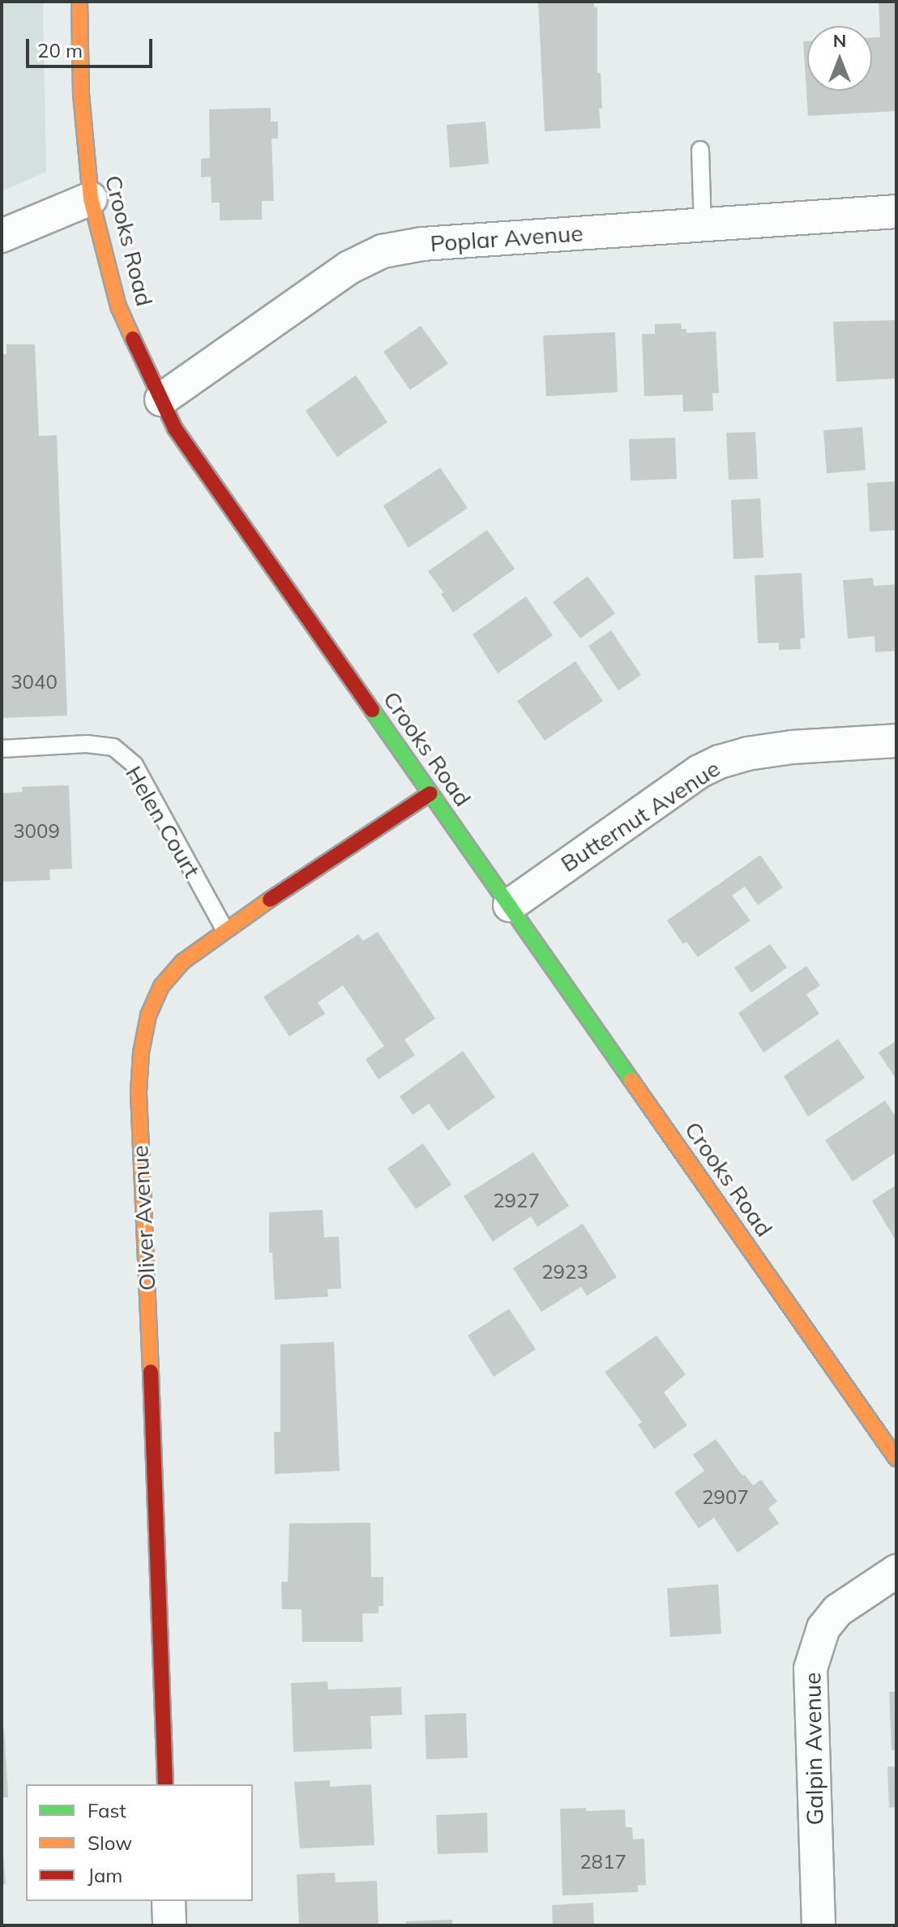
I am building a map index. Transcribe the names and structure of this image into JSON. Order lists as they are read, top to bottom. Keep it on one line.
{"streets":{"main road":["Crooks Road","Oliver Avenue"],"street":["Poplar Avenue","Butternut Avenue","Galpin Avenue"],"lane":["Helen Court"]},"crossings":[["Poplar Avenue","Crooks Road"],["Crooks Road","Butternut Avenue"],["Crooks Road","Oliver Avenue"],["Helen Court","Oliver Avenue"]],"house_numbers":["3040","3009","2927","2923","2907","2817"],"legend":["Fast","Slow","Jam"],"scale_bar":"20 m","north":"top"}
